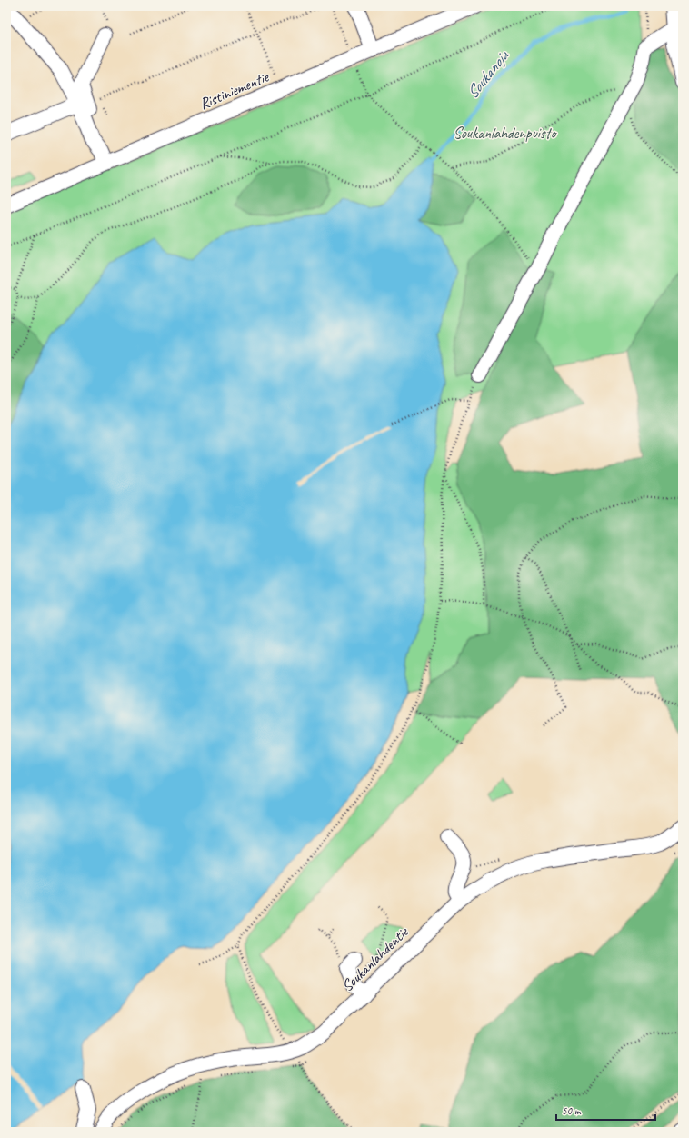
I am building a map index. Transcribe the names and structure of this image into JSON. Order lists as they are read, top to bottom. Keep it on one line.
{"streets":{"street":["Ristiniementie","Soukanlahdentie"]},"water":["Soukanoja"],"parks":["Soukanlahdenpuisto"],"scale_bar":"50 m"}
